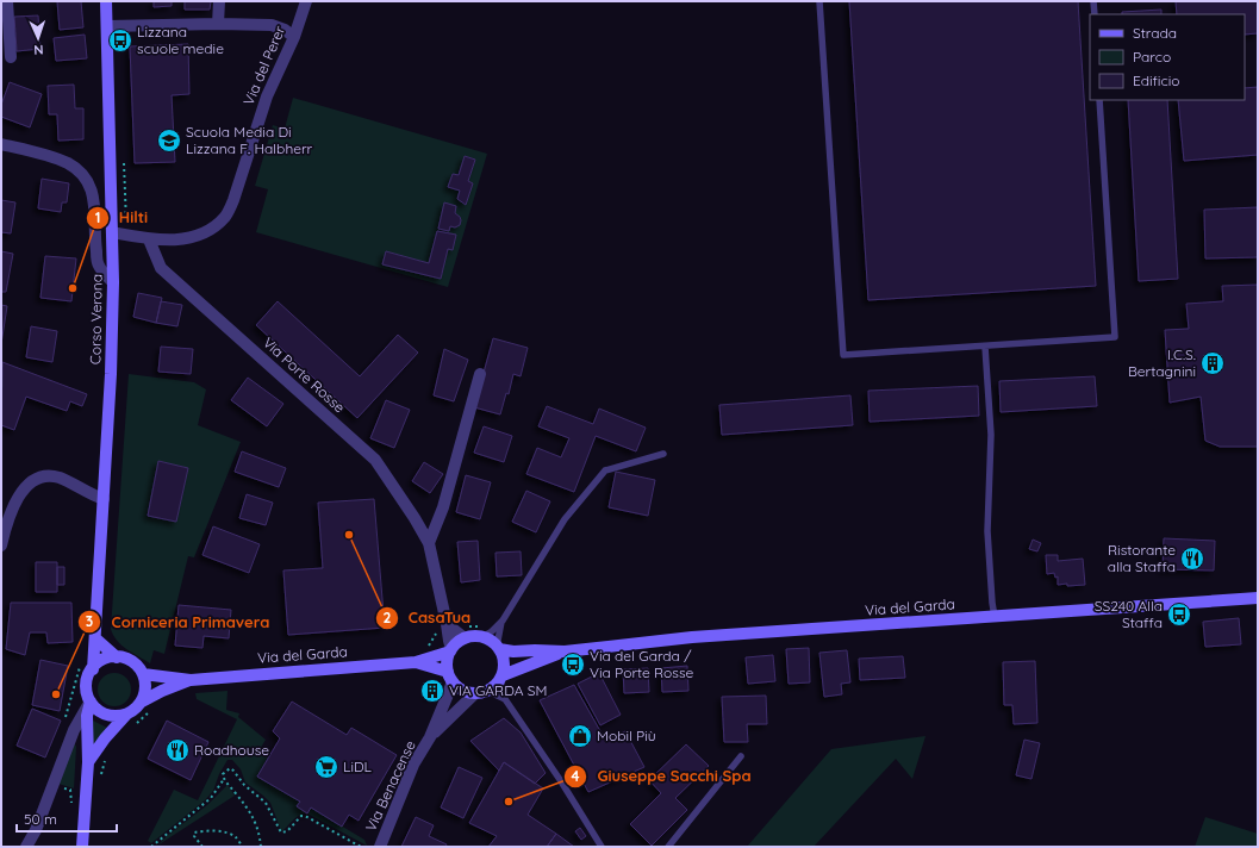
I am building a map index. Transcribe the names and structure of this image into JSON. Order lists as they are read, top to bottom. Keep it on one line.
{"streets":{"street":["Via del Perer","Corso Verona","Via Porte Rosse","Via del Garda","Via Benacense"]},"crossings":[["Via del Perer","Corso Verona"],["Via del Perer","Via Porte Rosse"],["Corso Verona","Via del Garda"],["Via Porte Rosse","Via del Garda"]],"places":{"bus stop":["Lizzana scuole medie","SS240 Alla Staffa","Via del Garda / Via Porte Rosse"],"school or university":["Scuola Media Di Lizzana F. Halbherr"],"other":["Hilti","CasaTua","Corniceria Primavera","Giuseppe Sacchi Spa"],"building":["I.C.S. Bertagnini","VIA GARDA SM"],"restaurant":["Ristorante alla Staffa","Roadhouse"],"shop":["Mobil Più"],"supermarket":["LiDL"]},"legend":["Strada","Parco","Edificio"],"scale_bar":"50 m","north":"bottom"}
